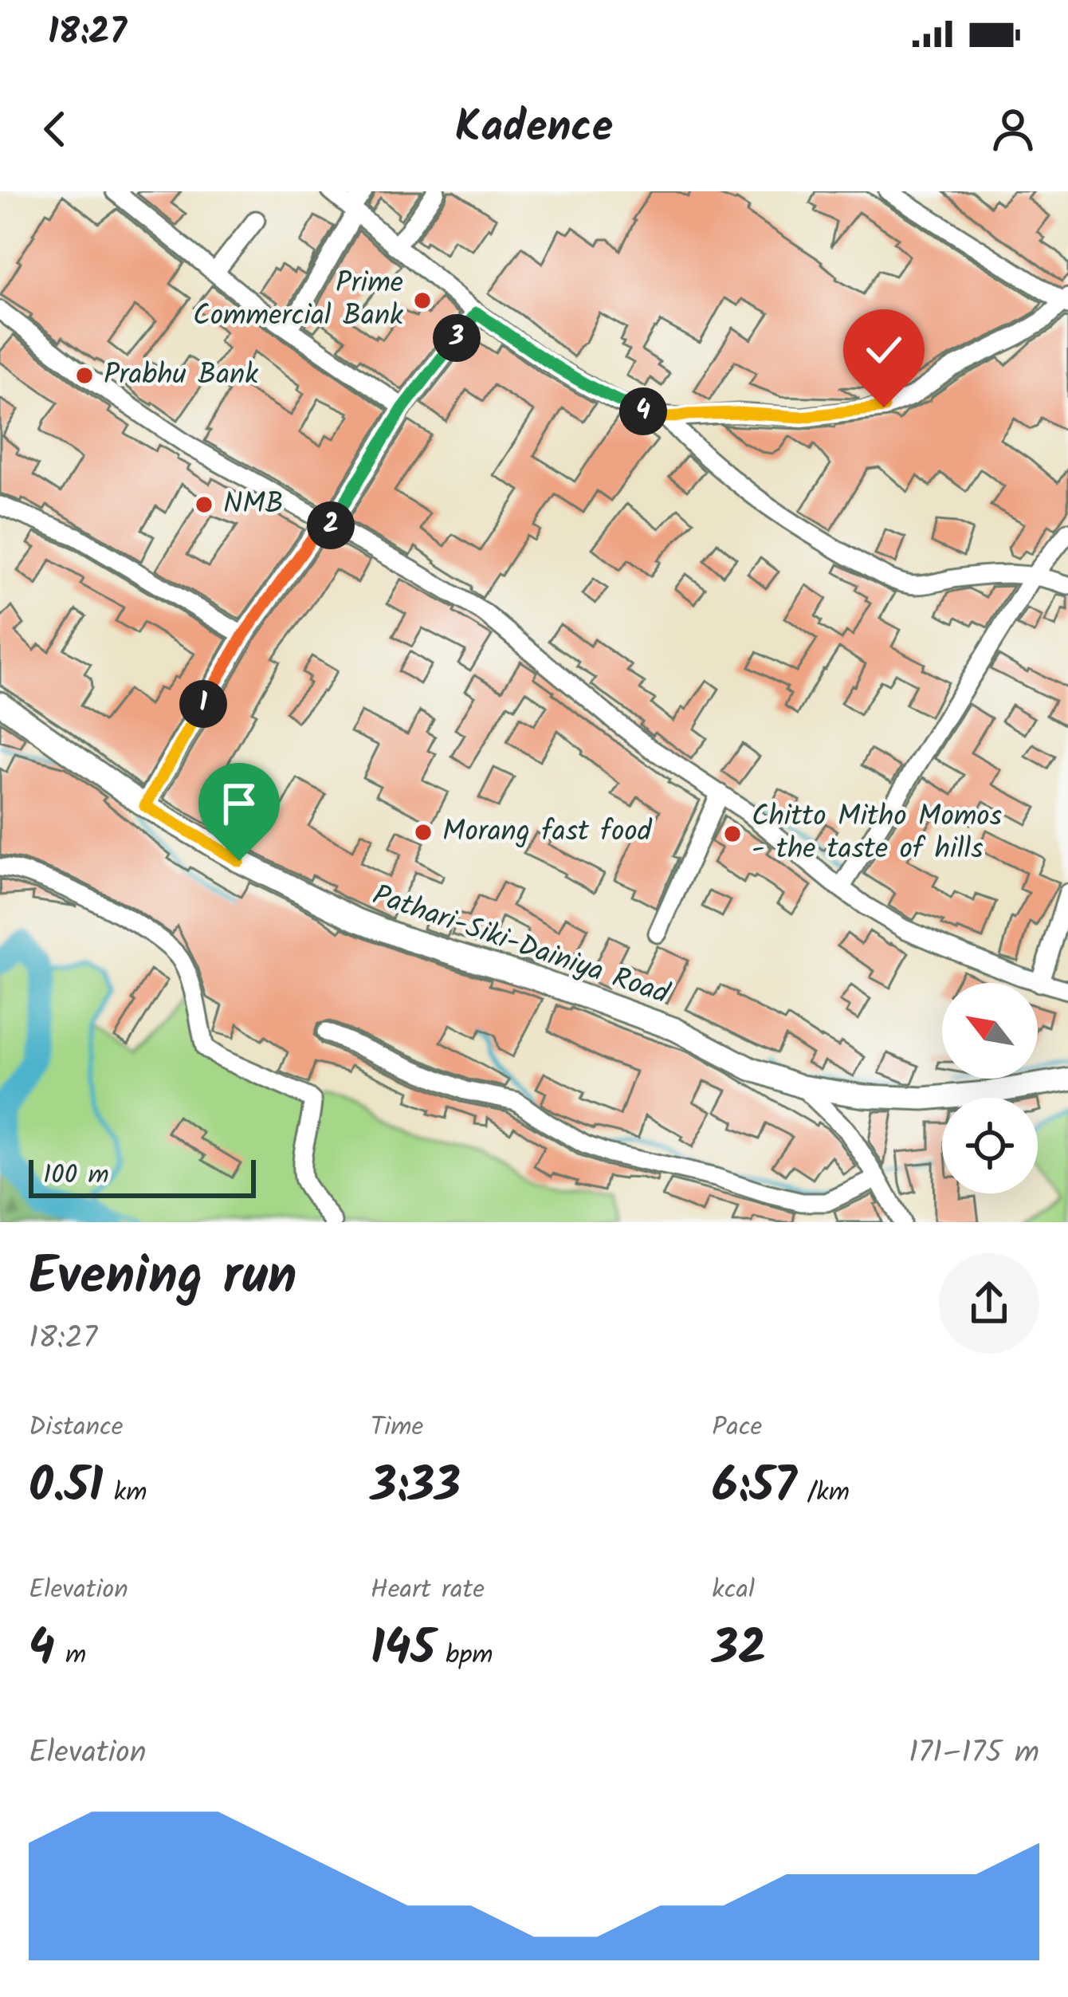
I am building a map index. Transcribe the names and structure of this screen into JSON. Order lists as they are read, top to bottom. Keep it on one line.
{"streets":{"main road":["Pathari-Siki-Dainiya Road"]},"places":["Prime Commercial Bank","Prabhu Bank","NMB","Morang fast food","Chitto Mitho Momos - the taste of hills"],"scale_bar":"100 m","north":"top left","page":{"status":"18:27","header":"Kadence","pins":["3","4","2","1"],"scale":"100 m","heading":["Evening run","18:27"],"stats":[["Distance","0.51 km"],["Time","3:33"],["Pace","6:57 /km"],["Elevation","4 m"],["Heart rate","145 bpm"],["kcal","32"]],"chart":["Elevation","171–175 m"]}}
